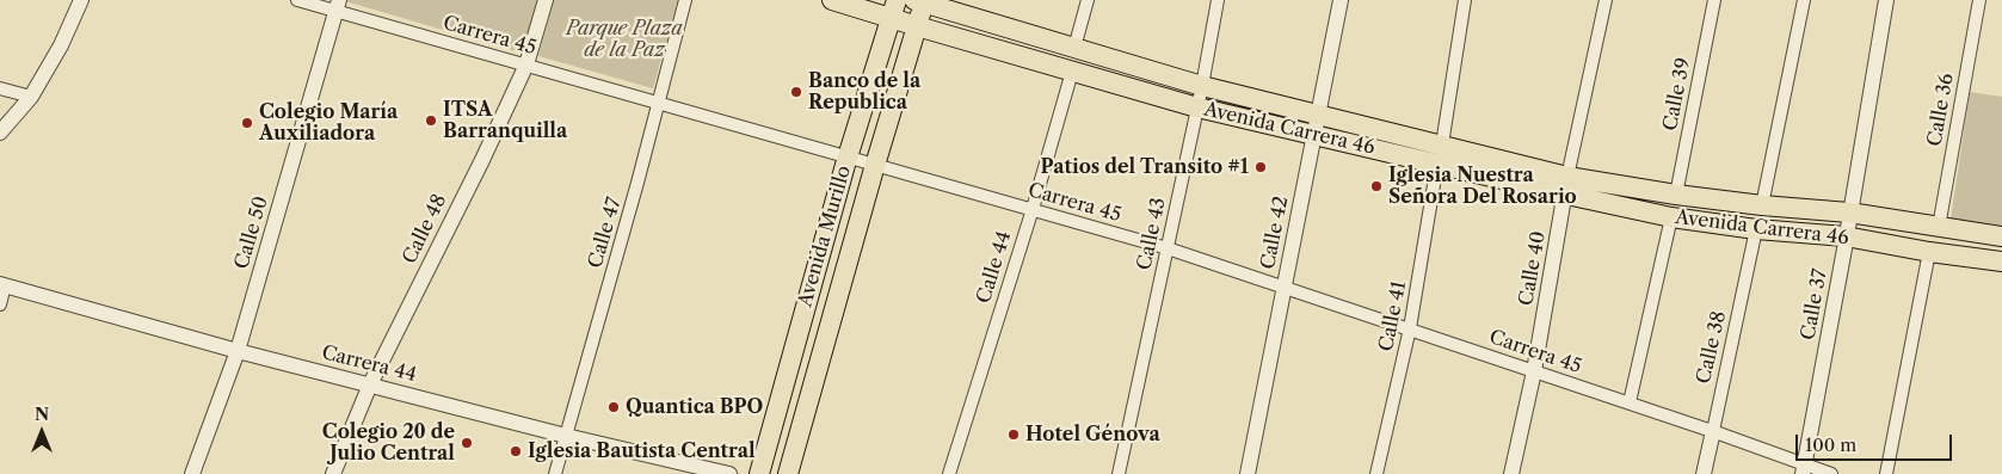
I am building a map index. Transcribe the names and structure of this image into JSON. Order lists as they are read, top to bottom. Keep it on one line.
{"streets":{"main road":["Avenida Carrera 46","Avenida Murillo"],"street":["Carrera 45","Calle 39","Calle 36","Calle 48","Calle 50","Calle 47","Calle 42","Calle 43","Calle 44","Calle 40","Calle 37","Calle 41","Calle 38","Carrera 44"]},"crossings":[["Carrera 45","Calle 48"],["Carrera 45","Calle 50"],["Carrera 45","Calle 47"],["Carrera 45","Calle 42"],["Carrera 45","Calle 43"],["Carrera 45","Avenida Murillo"],["Carrera 45","Calle 44"],["Carrera 45","Calle 40"],["Carrera 45","Calle 37"],["Carrera 45","Calle 41"],["Carrera 45","Calle 38"],["Calle 39","Avenida Carrera 46"],["Calle 36","Avenida Carrera 46"],["Avenida Carrera 46","Calle 42"],["Avenida Carrera 46","Calle 43"],["Avenida Carrera 46","Avenida Murillo"],["Avenida Carrera 46","Calle 44"],["Avenida Carrera 46","Calle 40"],["Avenida Carrera 46","Calle 37"],["Avenida Carrera 46","Calle 41"],["Avenida Carrera 46","Calle 38"],["Calle 48","Carrera 44"],["Calle 50","Carrera 44"],["Calle 47","Carrera 44"]],"parks":["Parque Plaza de la Paz"],"places":["Banco de la Republica","ITSA Barranquilla","Colegio María Auxiliadora","Patios del Transito #1","Iglesia Nuestra Señora Del Rosario","Quantica BPO","Hotel Génova","Colegio 20 de Julio Central","Iglesia Bautista Central"],"scale_bar":"100 m","north":"top"}
